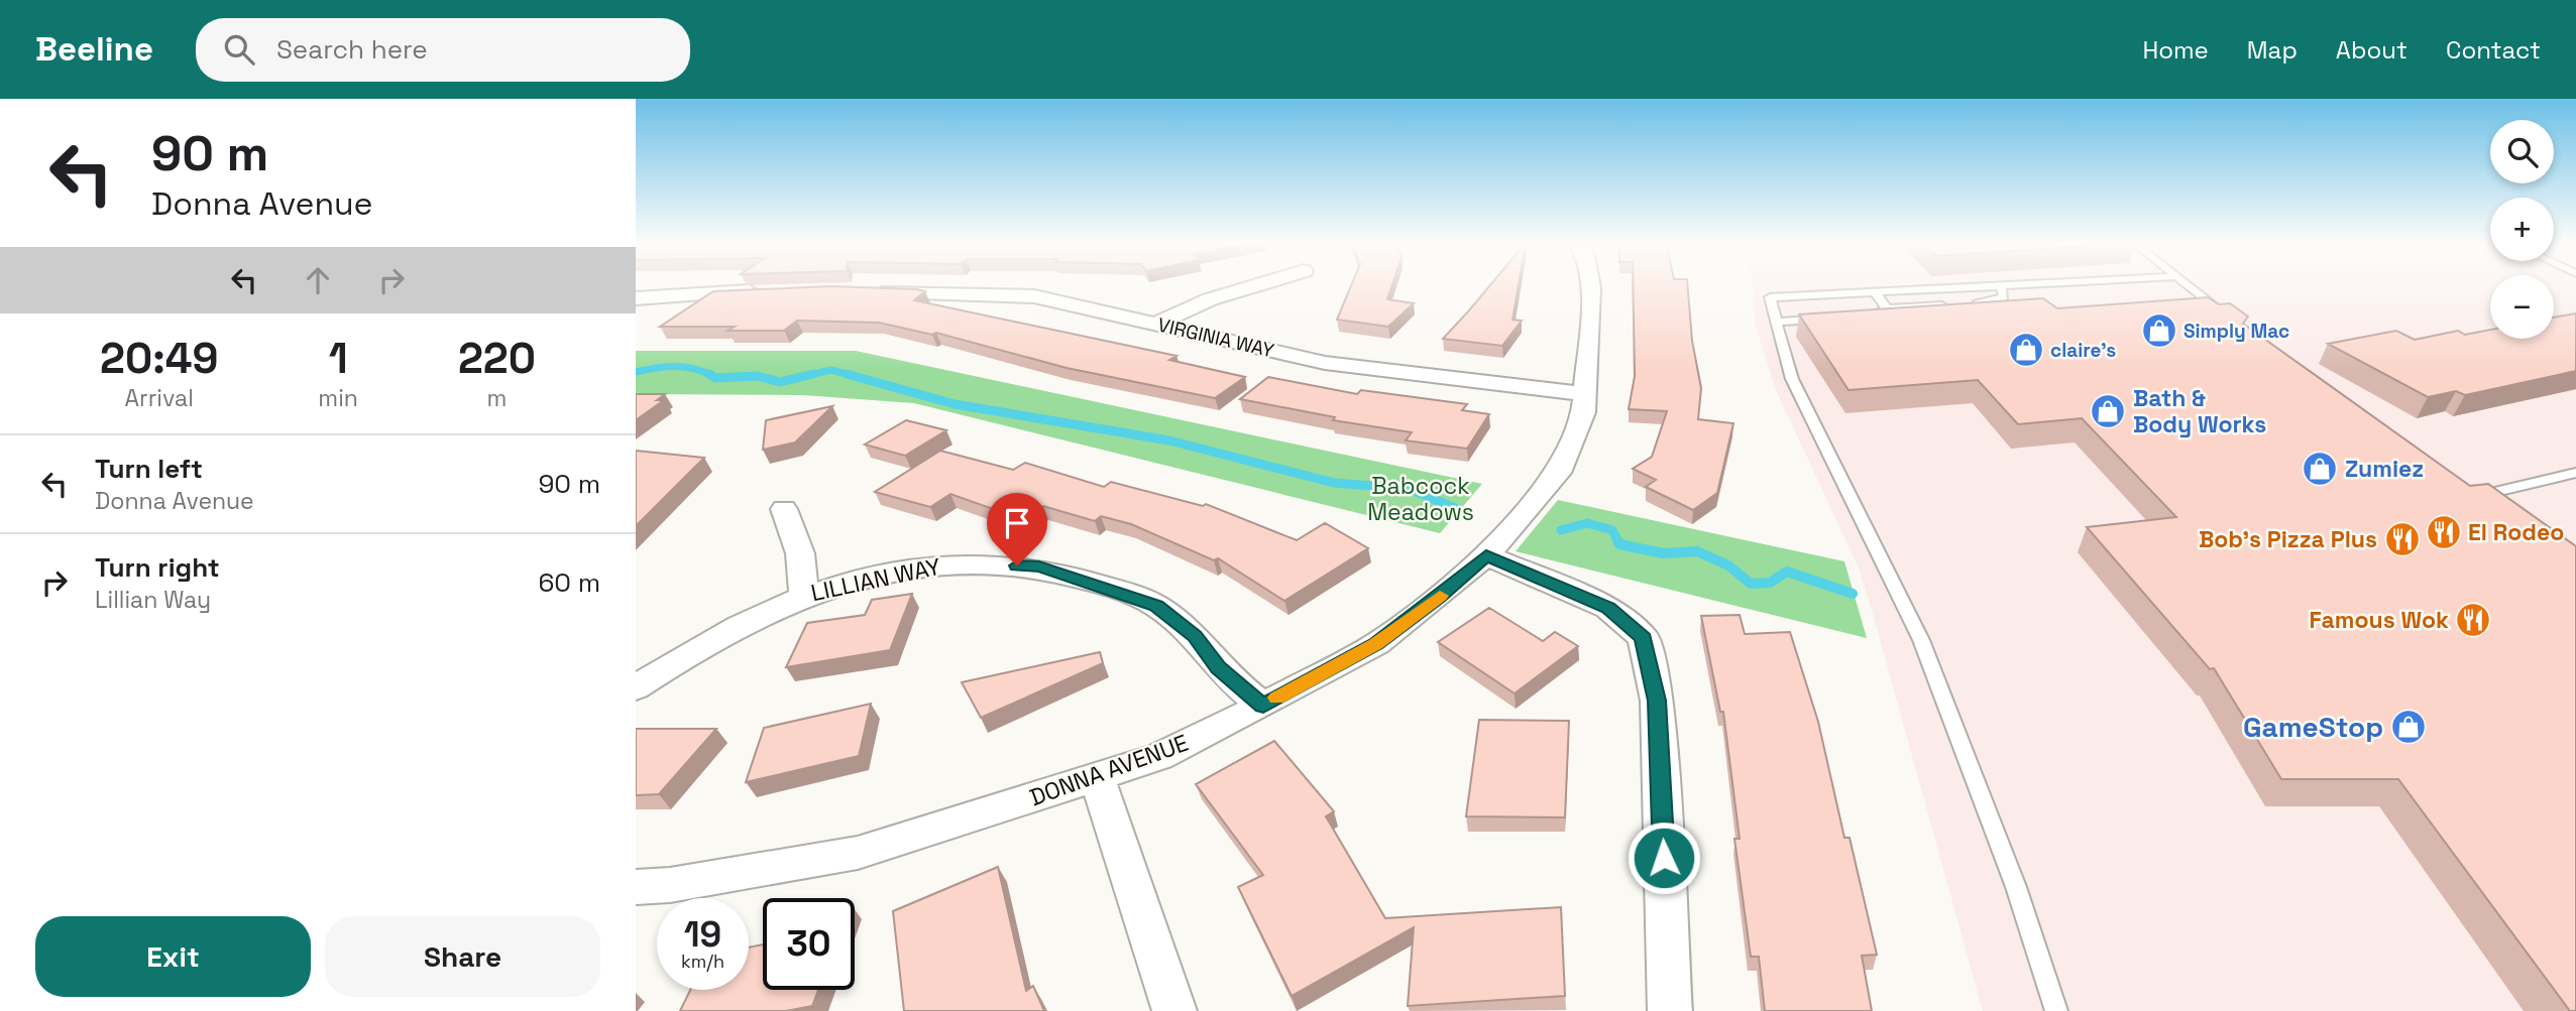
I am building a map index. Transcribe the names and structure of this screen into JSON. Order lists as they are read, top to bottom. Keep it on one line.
{"streets":{"street":["VIRGINIA WAY","LILLIAN WAY","DONNA AVENUE"]},"crossings":[["VIRGINIA WAY","DONNA AVENUE"],["LILLIAN WAY","DONNA AVENUE"]],"parks":["Babcock Meadows"],"places":{"shop":["Simply Mac","claire's","Bath & Body Works","Zumiez","GameStop"],"restaurant":["El Rodeo","Bob's Pizza Plus","Famous Wok"]},"page":{"header":"Beeline","search":"Search here","nav":["Home","Map","About","Contact"],"turn":["90 m","Donna Avenue"],"map_buttons":["+","−"],"eta":["20:49","Arrival","1","min","220","m"],"list":[{"name":"Turn left","note":"Donna Avenue","value":"90 m"},{"name":"Turn right","note":"Lillian Way","value":"60 m"}],"speed":"19 km/h","limit":"30","buttons":["Exit","Share"]}}
